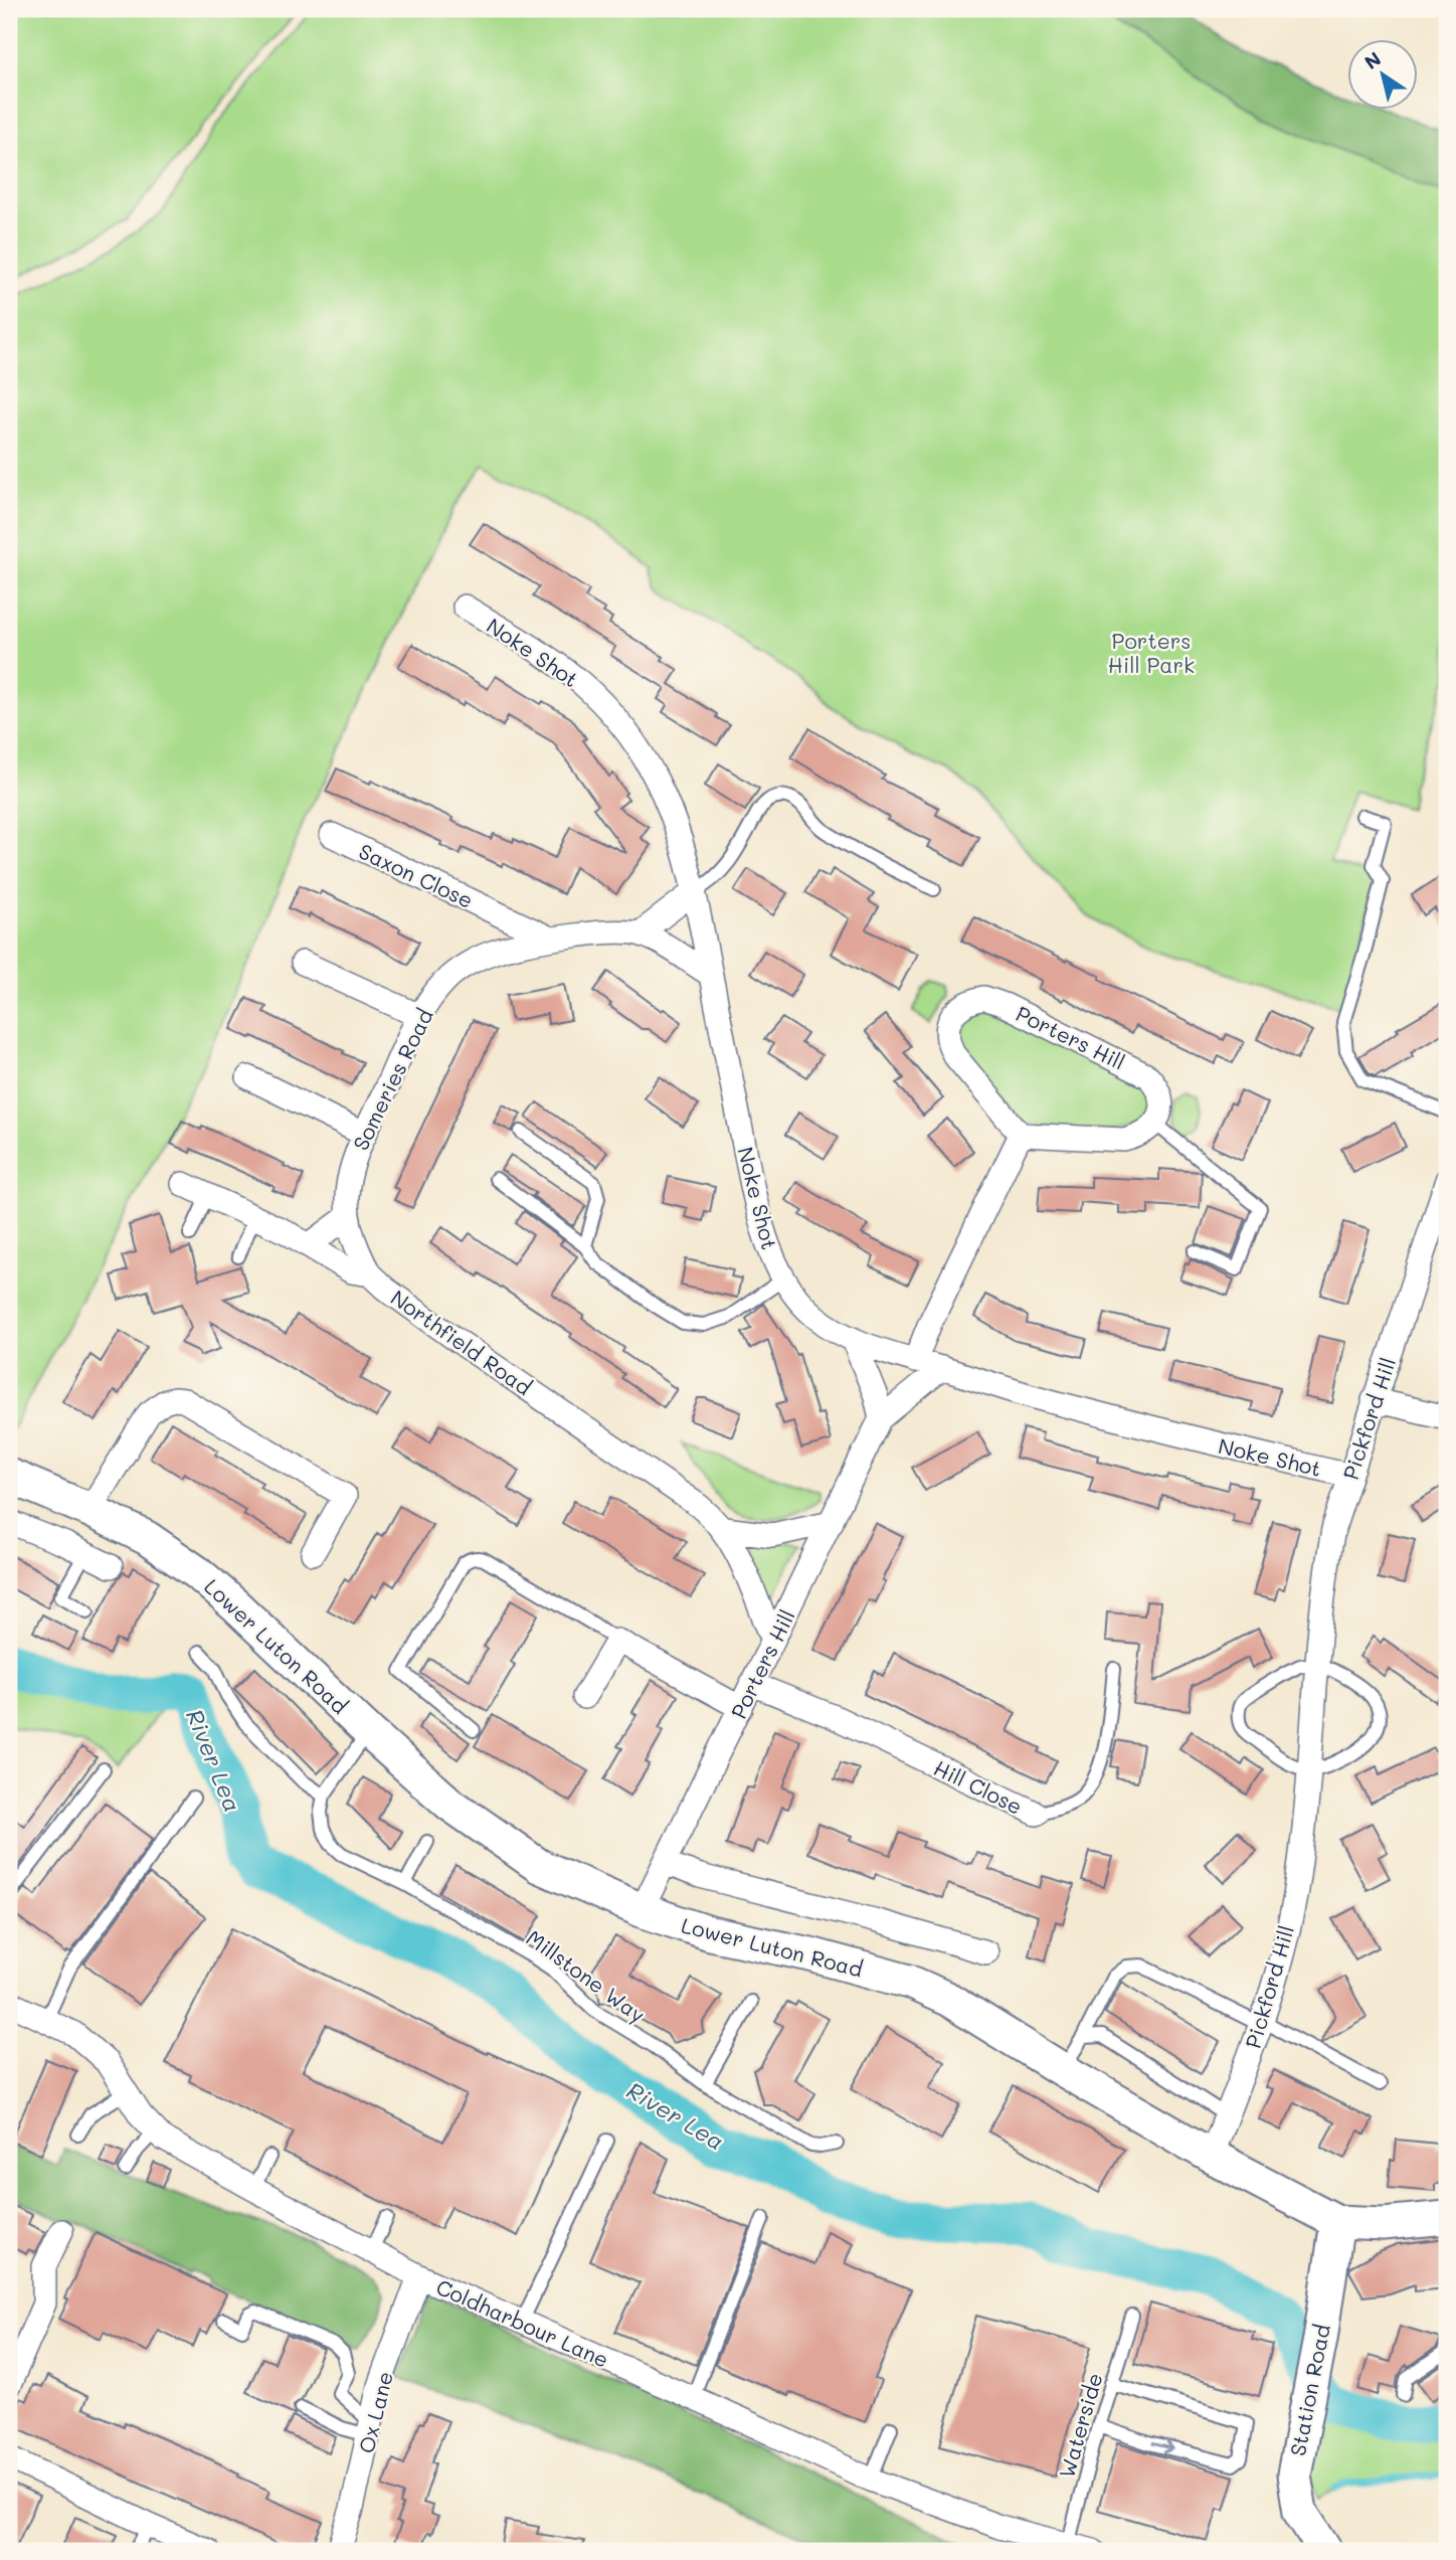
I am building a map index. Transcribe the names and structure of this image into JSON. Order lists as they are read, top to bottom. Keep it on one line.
{"streets":{"main road":["Lower Luton Road","Station Road"],"street":["Noke Shot","Saxon Close","Porters Hill","Someries Road","Northfield Road","Pickford Hill","Hill Close","Coldharbour Lane","Ox Lane"],"lane":["Millstone Way","Waterside"]},"crossings":[["Noke Shot","Porters Hill"],["Noke Shot","Someries Road"],["Noke Shot","Pickford Hill"],["Saxon Close","Someries Road"],["Porters Hill","Northfield Road"],["Porters Hill","Lower Luton Road"],["Porters Hill","Hill Close"],["Someries Road","Northfield Road"],["Pickford Hill","Lower Luton Road"],["Lower Luton Road","Station Road"],["Coldharbour Lane","Ox Lane"],["Coldharbour Lane","Waterside"]],"water":["River Lea"],"parks":["Porters Hill Park"],"north":"top left"}
